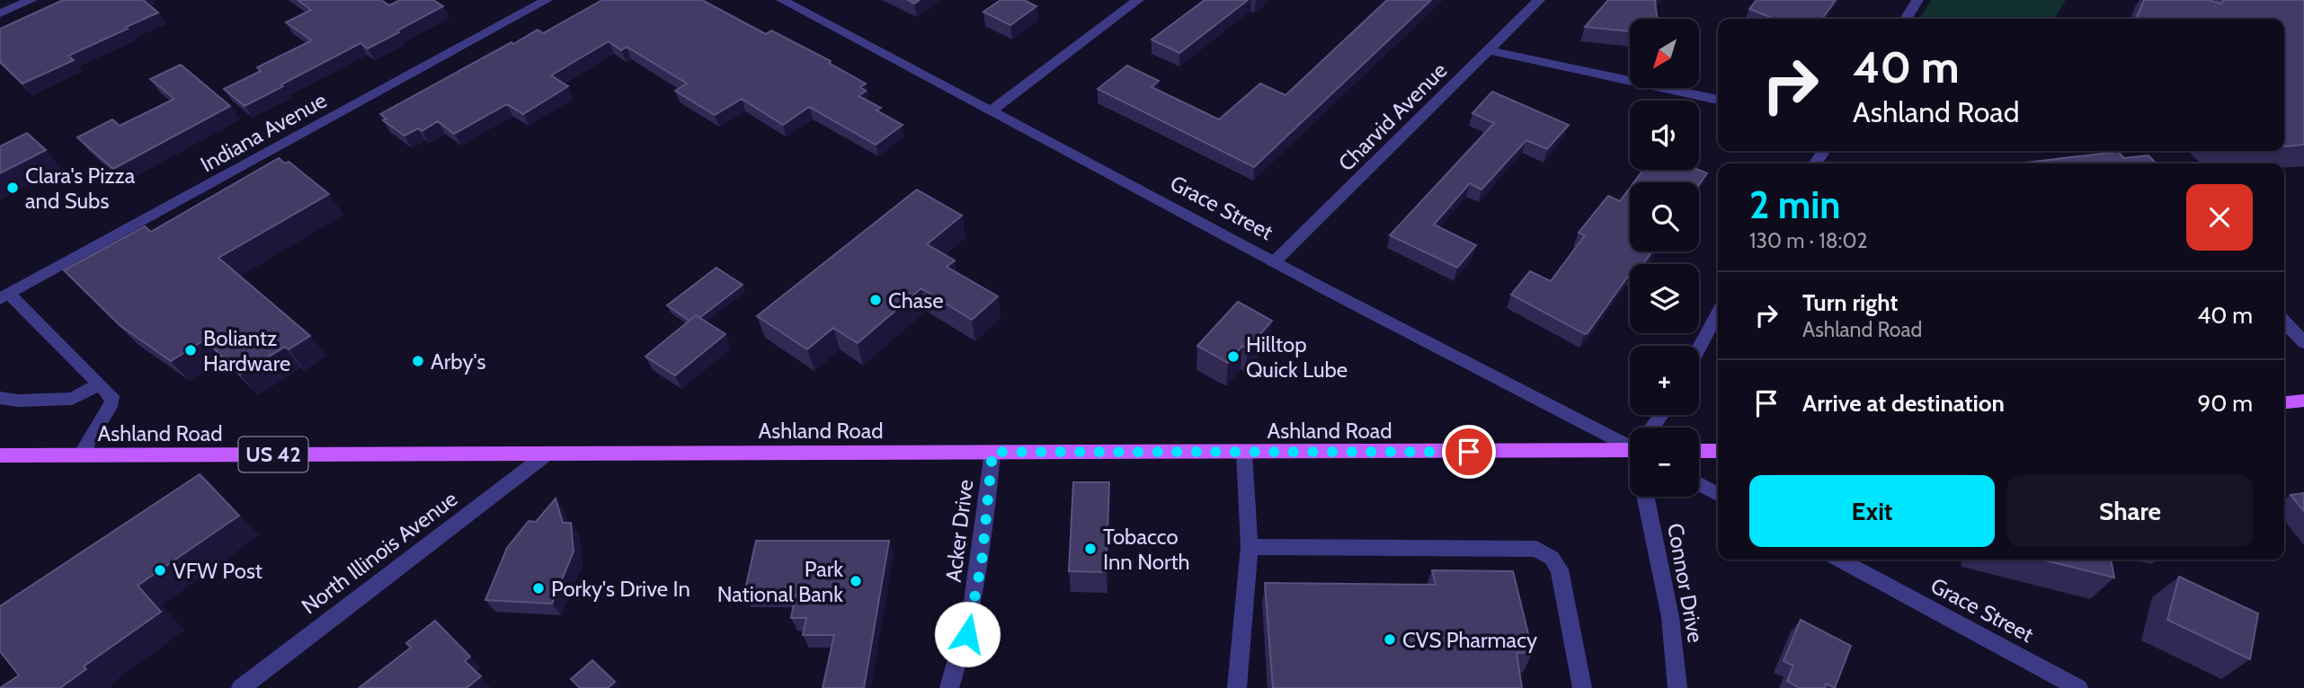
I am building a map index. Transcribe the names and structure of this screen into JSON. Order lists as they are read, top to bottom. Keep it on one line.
{"streets":{"main road":["Ashland Road","US 42"],"street":["Charvid Avenue","Indiana Avenue","Grace Street","Acker Drive","North Illinois Avenue","Connor Drive"]},"crossings":[["Charvid Avenue","Grace Street"],["Ashland Road","Acker Drive"],["Ashland Road","North Illinois Avenue"]],"places":["Clara's Pizza and Subs","Chase","Boliantz Hardware","Hilltop Quick Lube","Arby's","Tobacco Inn North","VFW Post","Park National Bank","Porky's Drive In","CVS Pharmacy"],"north":"bottom left","page":{"map_buttons":["+","−"],"turn":["40 m","Ashland Road"],"heading":["2 min","130 m · 18:02"],"list":[{"name":"Turn right","note":"Ashland Road","value":"40 m"},{"name":"Arrive at destination","value":"90 m"}],"buttons":["Exit","Share"]}}
